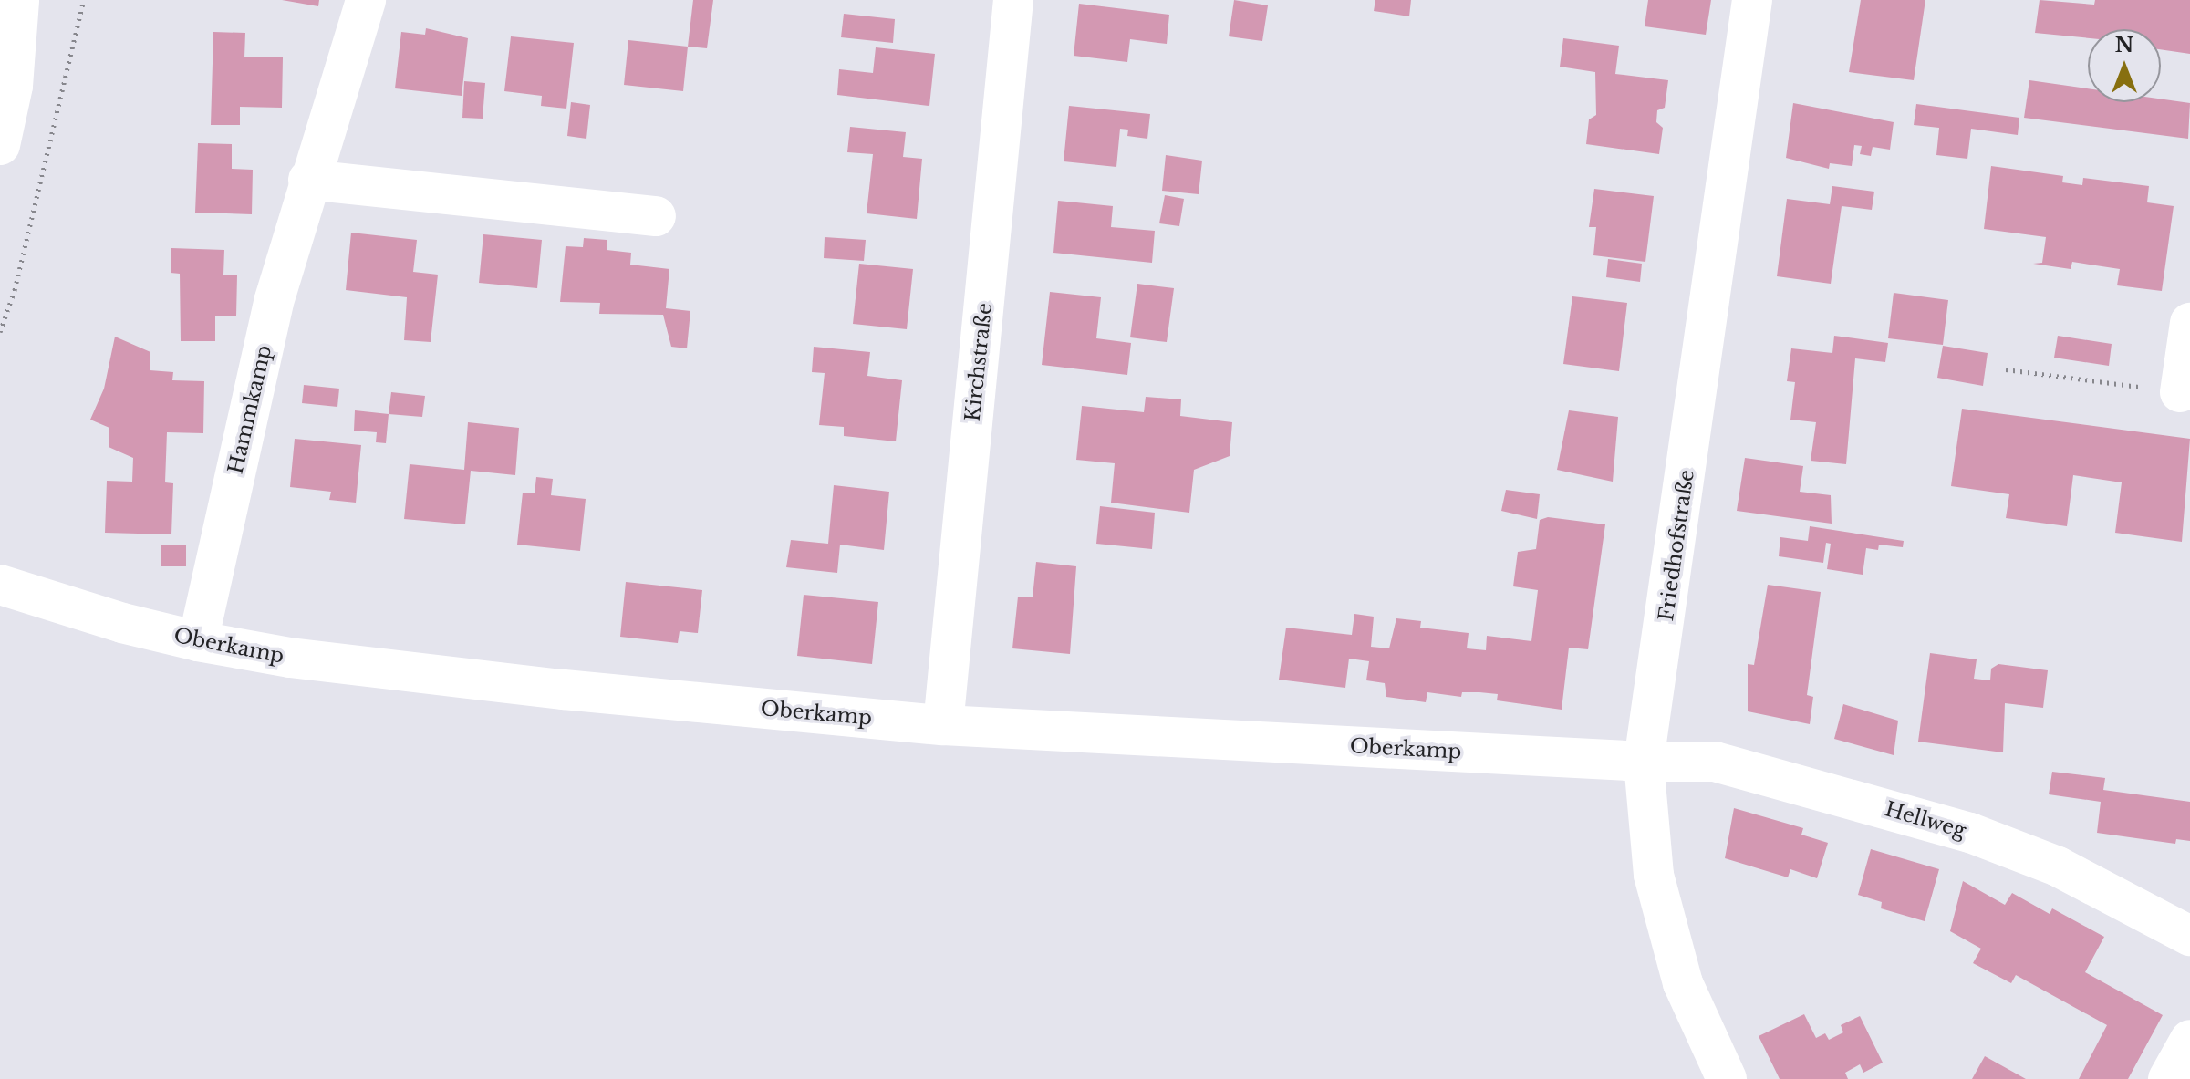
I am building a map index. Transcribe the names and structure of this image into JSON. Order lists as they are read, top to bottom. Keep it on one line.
{"streets":{"street":["Kirchstraße","Hammkamp","Friedhofstraße","Oberkamp","Hellweg"]},"crossings":[["Kirchstraße","Oberkamp"],["Hammkamp","Oberkamp"],["Friedhofstraße","Oberkamp"],["Friedhofstraße","Hellweg"],["Oberkamp","Hellweg"]],"north":"top"}
